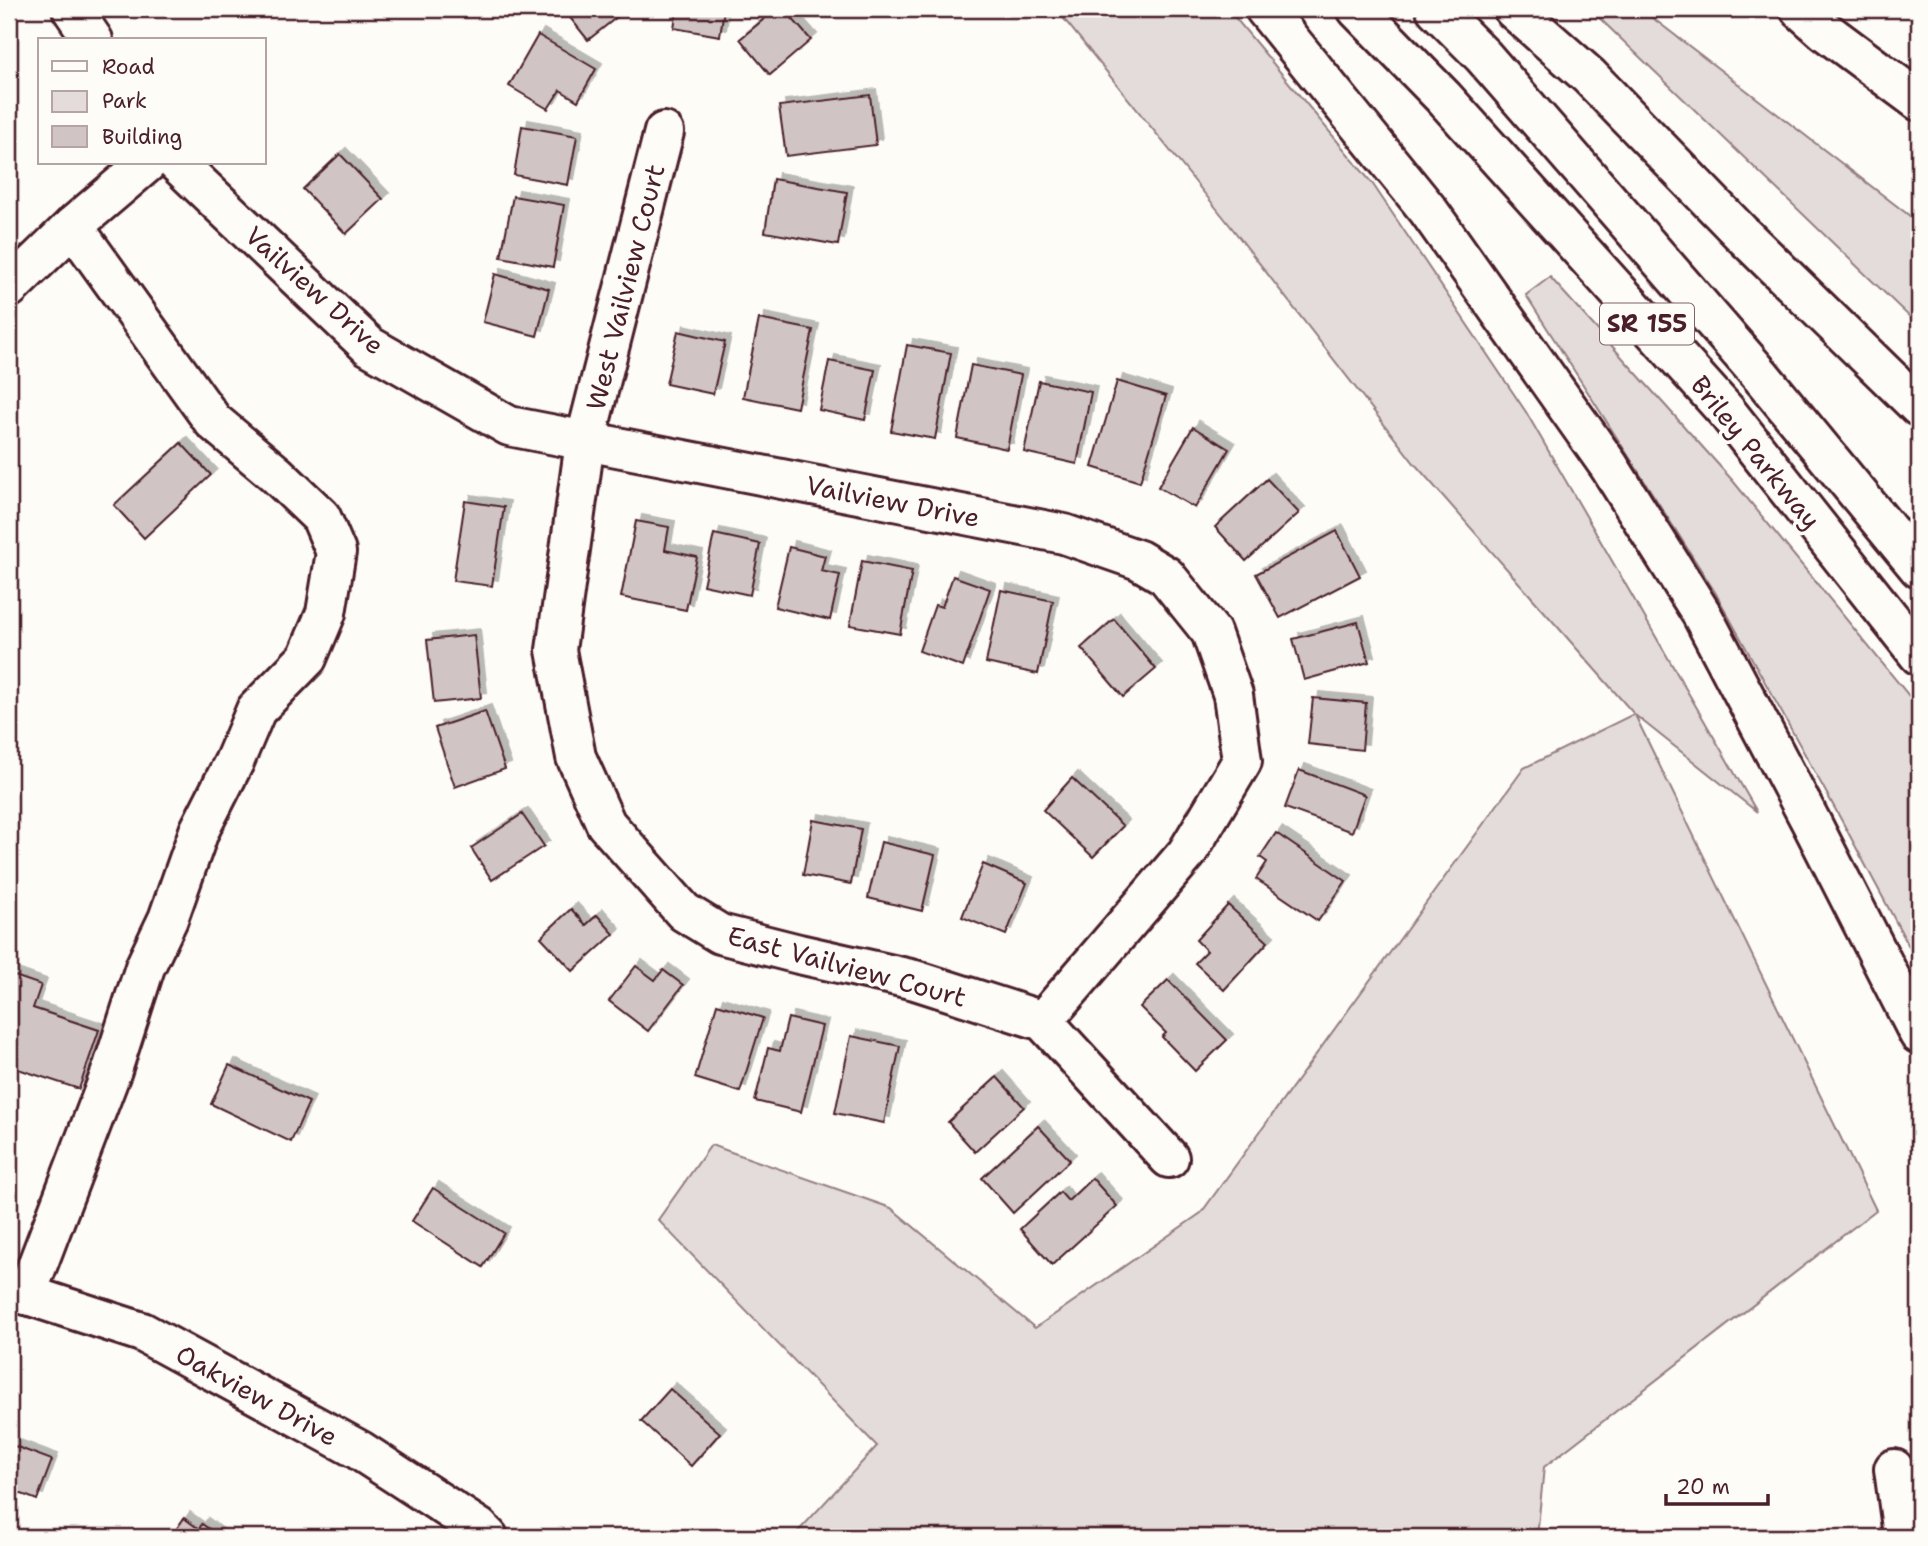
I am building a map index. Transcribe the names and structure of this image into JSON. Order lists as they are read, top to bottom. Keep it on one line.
{"streets":{"main road":["West Vailview Court","Vailview Drive","SR 155","Briley Parkway","East Vailview Court","Oakview Drive"]},"crossings":[["West Vailview Court","Vailview Drive"],["West Vailview Court","East Vailview Court"],["Vailview Drive","East Vailview Court"]],"legend":["Road","Park","Building"],"scale_bar":"20 m"}
